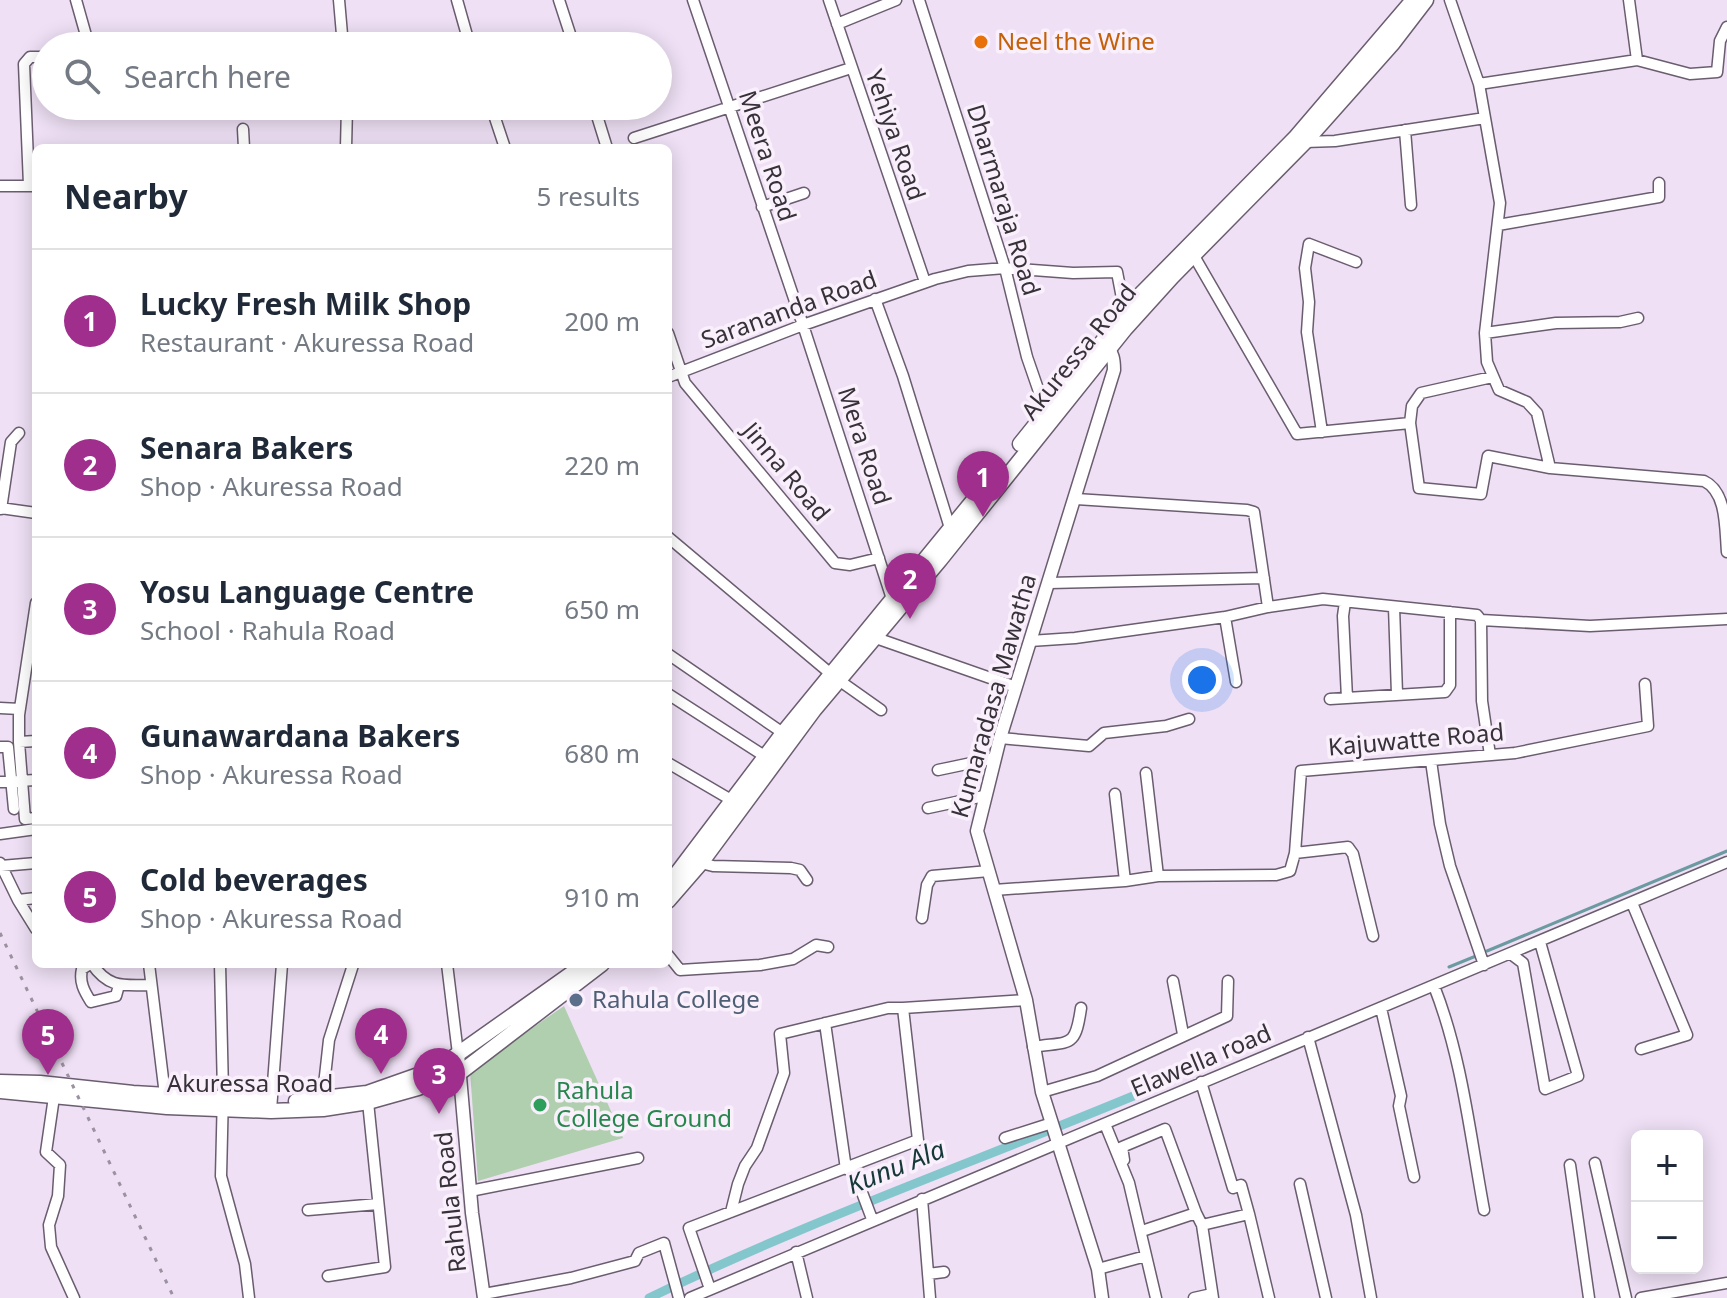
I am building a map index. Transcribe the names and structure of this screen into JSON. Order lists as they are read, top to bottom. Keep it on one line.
{"streets":{"highway":["Akuressa Road"],"main road":["Kumaradasa Mawatha","Rahula Road"],"street":["Yehiya Road","Meera Road","Dharmaraja Road","Sarananda Road","Mera Road","Jinna Road","Kajuwatte Road","Elawella road"]},"crossings":[["Yehiya Road","Sarananda Road"],["Meera Road","Sarananda Road"],["Meera Road","Mera Road"],["Dharmaraja Road","Sarananda Road"],["Dharmaraja Road","Akuressa Road"],["Sarananda Road","Akuressa Road"],["Sarananda Road","Mera Road"],["Sarananda Road","Jinna Road"],["Akuressa Road","Mera Road"],["Akuressa Road","Kumaradasa Mawatha"],["Akuressa Road","Rahula Road"],["Mera Road","Jinna Road"],["Kumaradasa Mawatha","Elawella road"]],"water":["Kunu Ala"],"places":["Neel the Wine","Rahula College","Rahula College Ground"],"page":{"search":"Search here","heading":["Nearby","5 results"],"list":[{"mark":"1","name":"Lucky Fresh Milk Shop","note":"Restaurant · Akuressa Road","value":"200 m"},{"mark":"2","name":"Senara Bakers","note":"Shop · Akuressa Road","value":"220 m"},{"mark":"3","name":"Yosu Language Centre","note":"School · Rahula Road","value":"650 m"},{"mark":"4","name":"Gunawardana Bakers","note":"Shop · Akuressa Road","value":"680 m"},{"mark":"5","name":"Cold beverages","note":"Shop · Akuressa Road","value":"910 m"}],"pins":["1","2","4","5","3"],"map_buttons":["+","−"]}}
